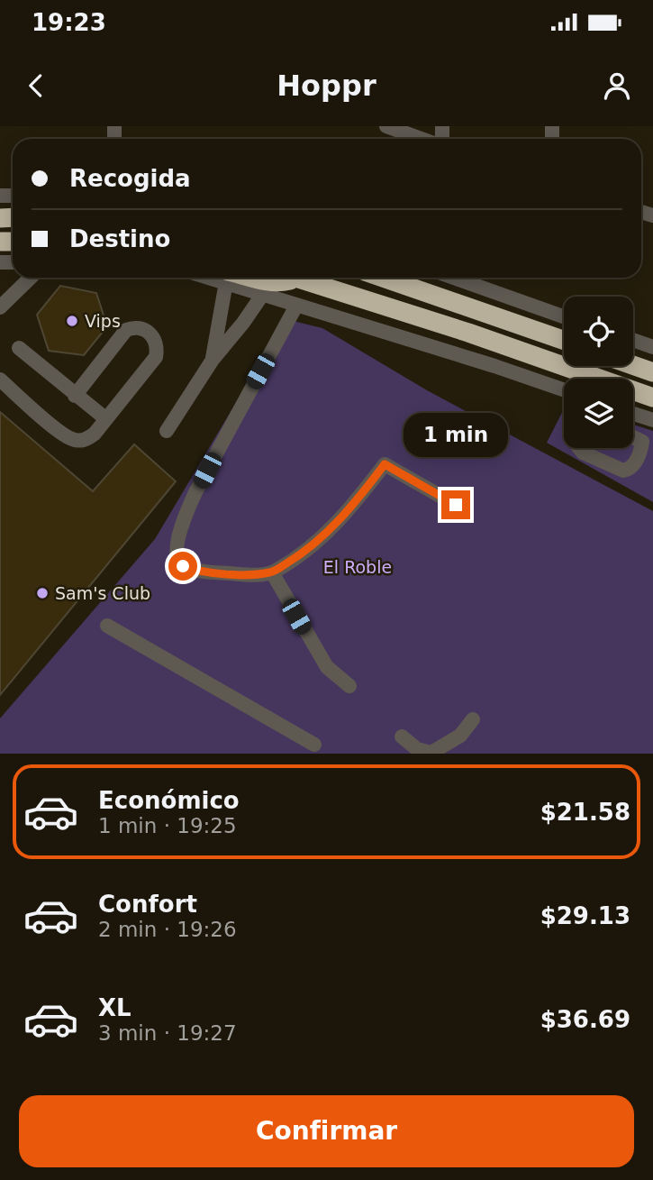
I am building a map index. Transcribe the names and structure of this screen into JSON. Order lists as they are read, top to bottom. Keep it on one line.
{"parks":["El Roble"],"places":["Vips","Sam's Club"],"page":{"status":"19:23","header":"Hoppr","banner":["Recogida","Destino"],"bubble":"1 min","list":[{"name":"Económico","note":"1 min · 19:25","value":"$21.58"},{"name":"Confort","note":"2 min · 19:26","value":"$29.13"},{"name":"XL","note":"3 min · 19:27","value":"$36.69"}],"buttons":"Confirmar"}}
